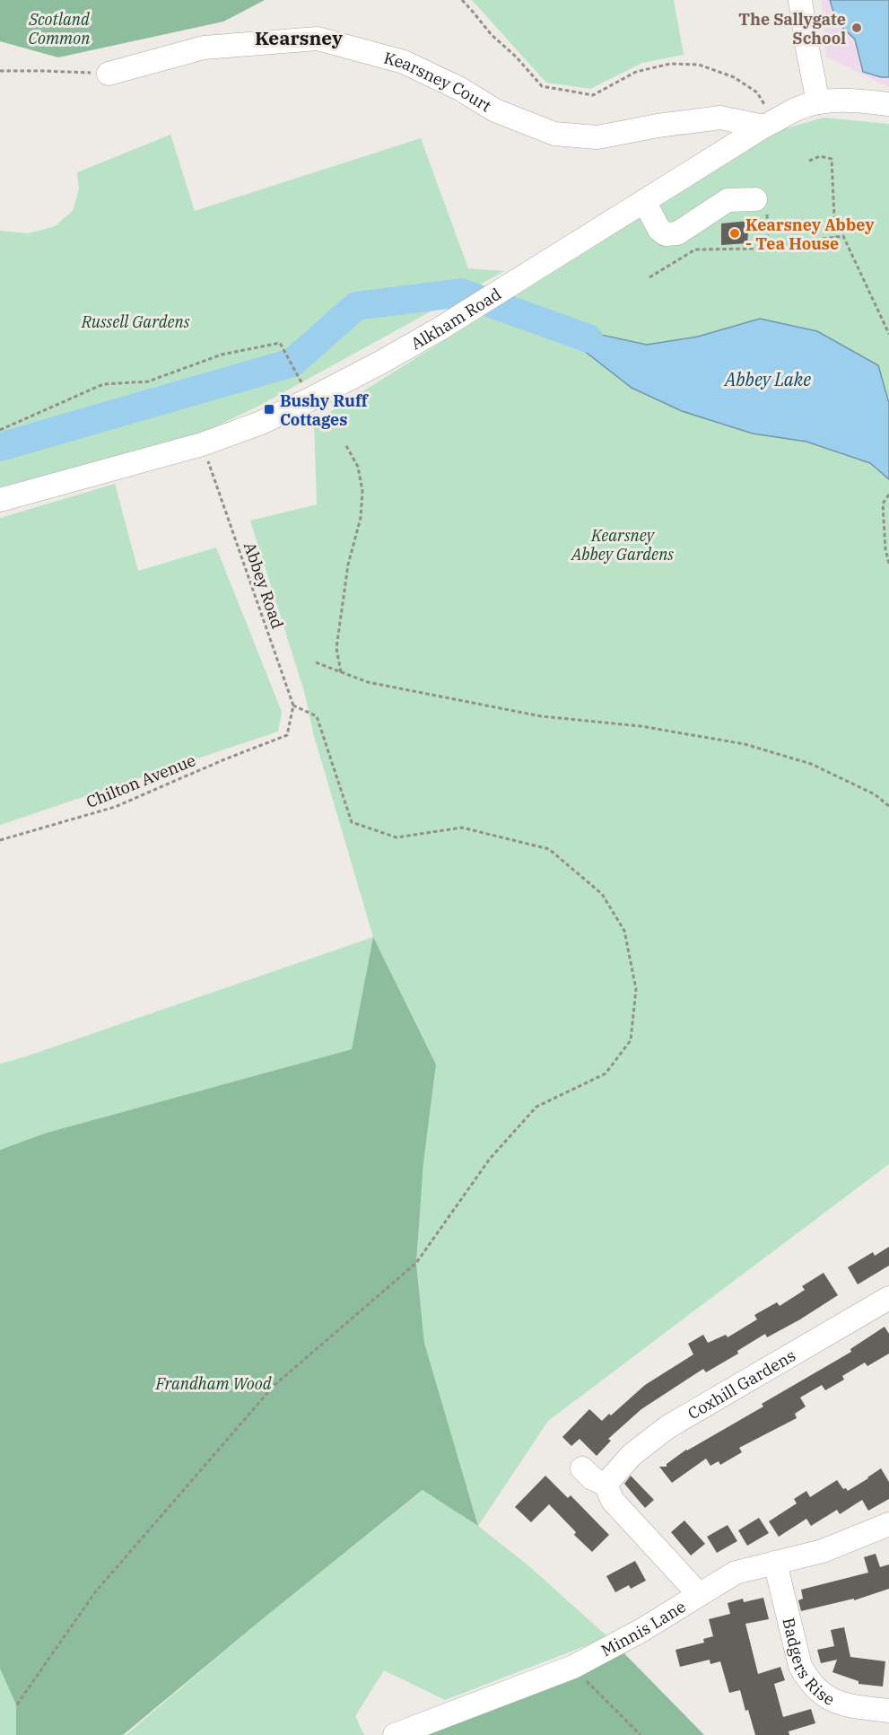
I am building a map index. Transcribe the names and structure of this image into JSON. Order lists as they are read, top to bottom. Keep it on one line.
{"streets":{"street":["Kearsney Court","Alkham Road","Coxhill Gardens","Minnis Lane","Badgers Rise"],"path":["Abbey Road","Chilton Avenue"]},"crossings":[["Kearsney Court","Alkham Road"],["Alkham Road","Abbey Road"],["Abbey Road","Chilton Avenue"],["Minnis Lane","Badgers Rise"]],"districts":["Kearsney"],"water":["Abbey Lake"],"parks":["Scotland Common","Russell Gardens","Kearsney Abbey Gardens","Frandham Wood"],"places":{"other":["The Sallygate School","Kearsney Abbey - Tea House"],"transit":["Bushy Ruff Cottages"]}}
